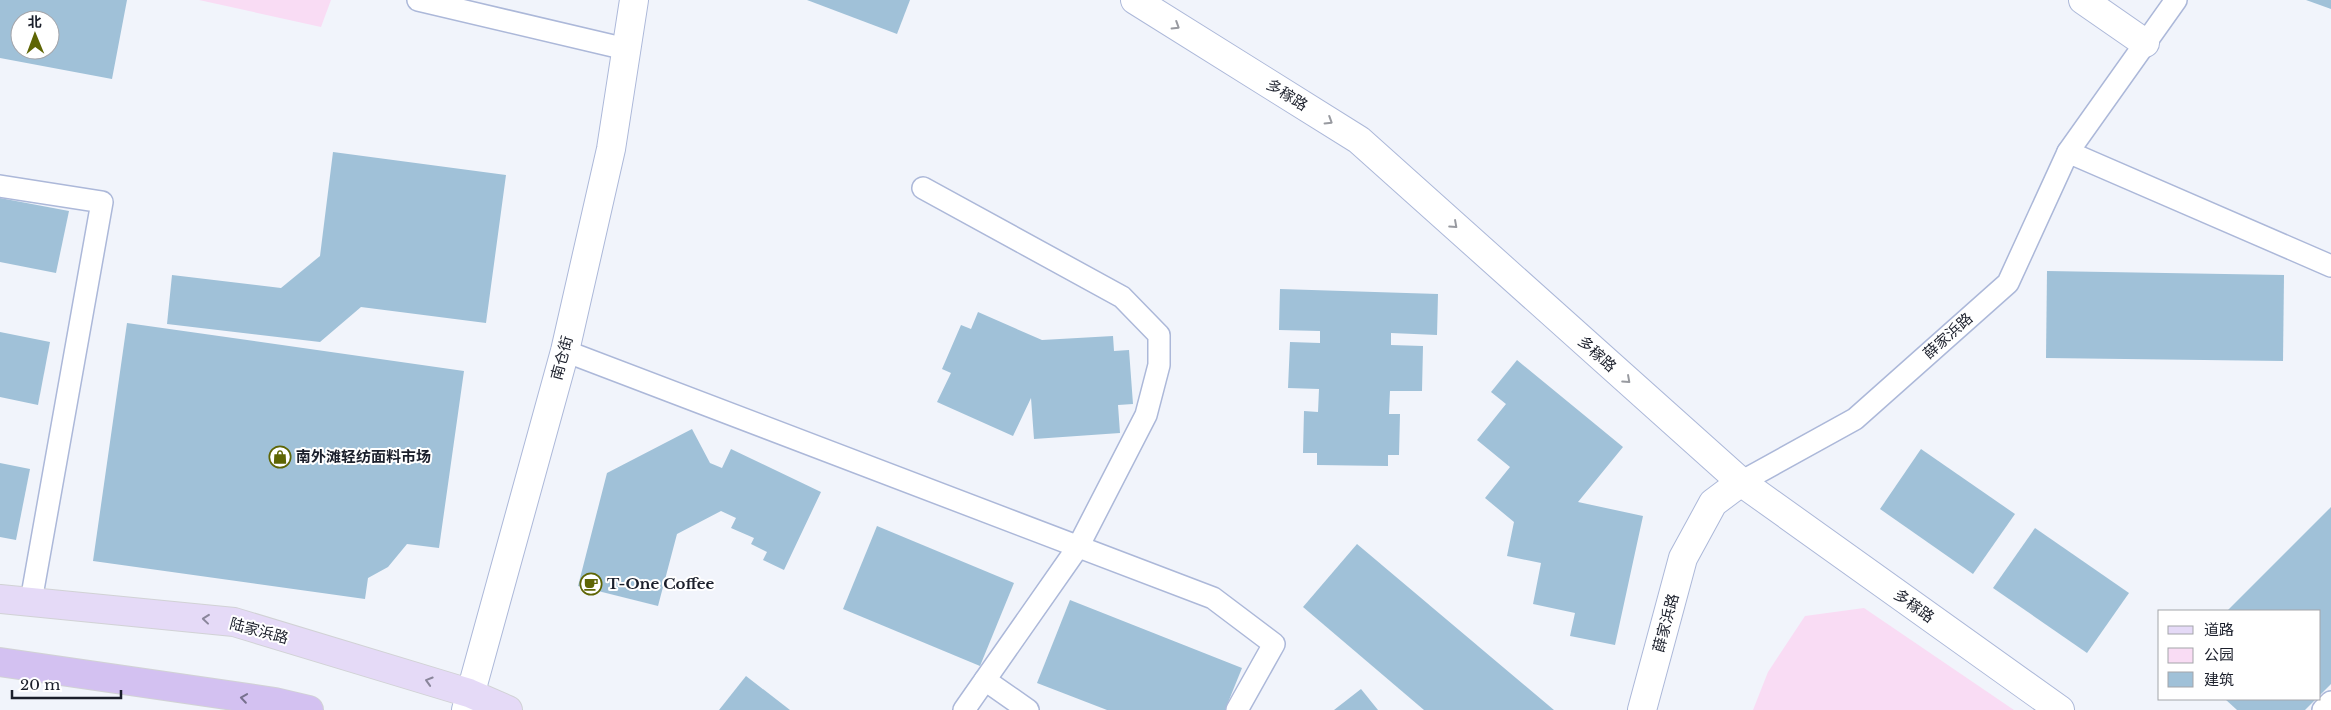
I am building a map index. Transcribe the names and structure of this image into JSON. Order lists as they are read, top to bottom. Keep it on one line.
{"streets":{"main road":["陆家浜路"],"street":["多稼路","薛家浜路","南仓街"]},"crossings":[["多稼路","薛家浜路"],["南仓街","陆家浜路"]],"one_way":["多稼路","陆家浜路"],"places":{"shop":["南外滩轻纺面料市场"],"cafe":["T-One Coffee"]},"legend":["道路","公园","建筑"],"scale_bar":"20 m","north":"top"}
